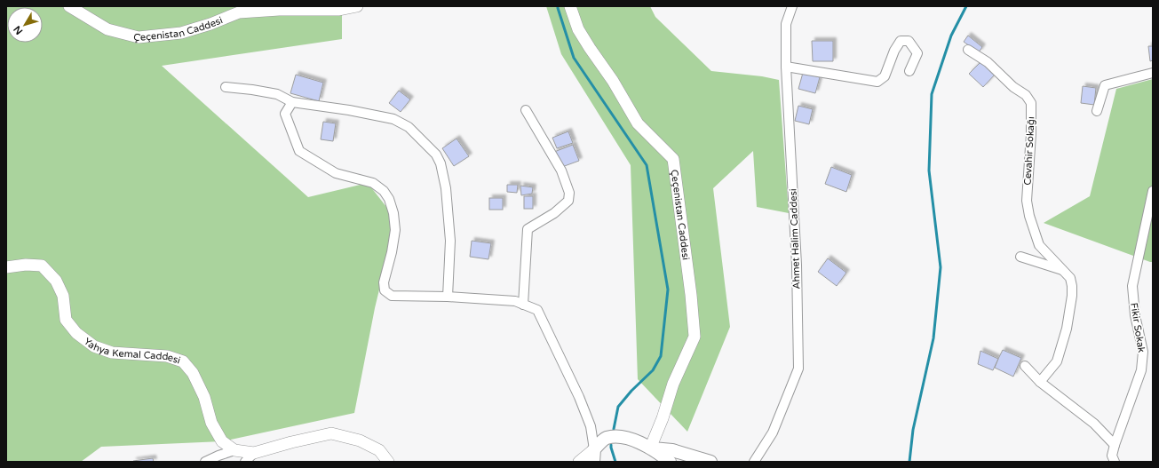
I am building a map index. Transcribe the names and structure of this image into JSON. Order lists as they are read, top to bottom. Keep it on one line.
{"streets":{"street":["Çeçenistan Caddesi","Cevahir Sokağı","Ahmet Halim Caddesi","Fikir Sokak","Yahya Kemal Caddesi"]},"north":"bottom left"}
